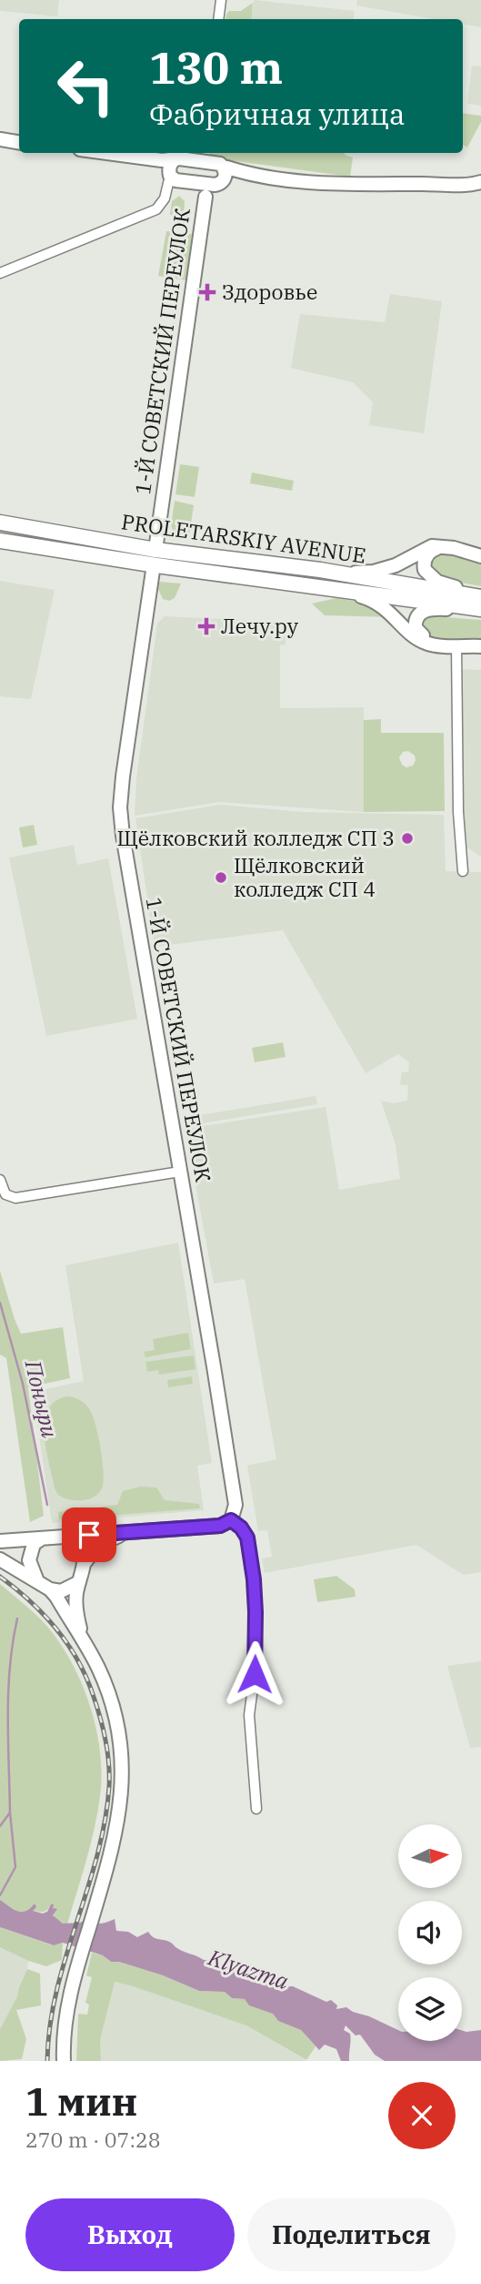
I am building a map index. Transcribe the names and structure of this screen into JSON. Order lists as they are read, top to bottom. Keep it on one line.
{"streets":{"main road":["PROLETARSKIY AVENUE"],"street":["1-Й СОВЕТСКИЙ ПЕРЕУЛОК"]},"crossings":[["1-Й СОВЕТСКИЙ ПЕРЕУЛОК","PROLETARSKIY AVENUE"]],"water":["Поныри","Klyazma"],"places":{"health":["Здоровье","Лечу.ру"],"other":["Щёлковский колледж СП 3","Щёлковский колледж СП 4"]},"north":"right","page":{"turn":["130 m","Фабричная улица"],"heading":["1 мин","270 m · 07:28"],"buttons":["Выход","Поделиться"]}}
